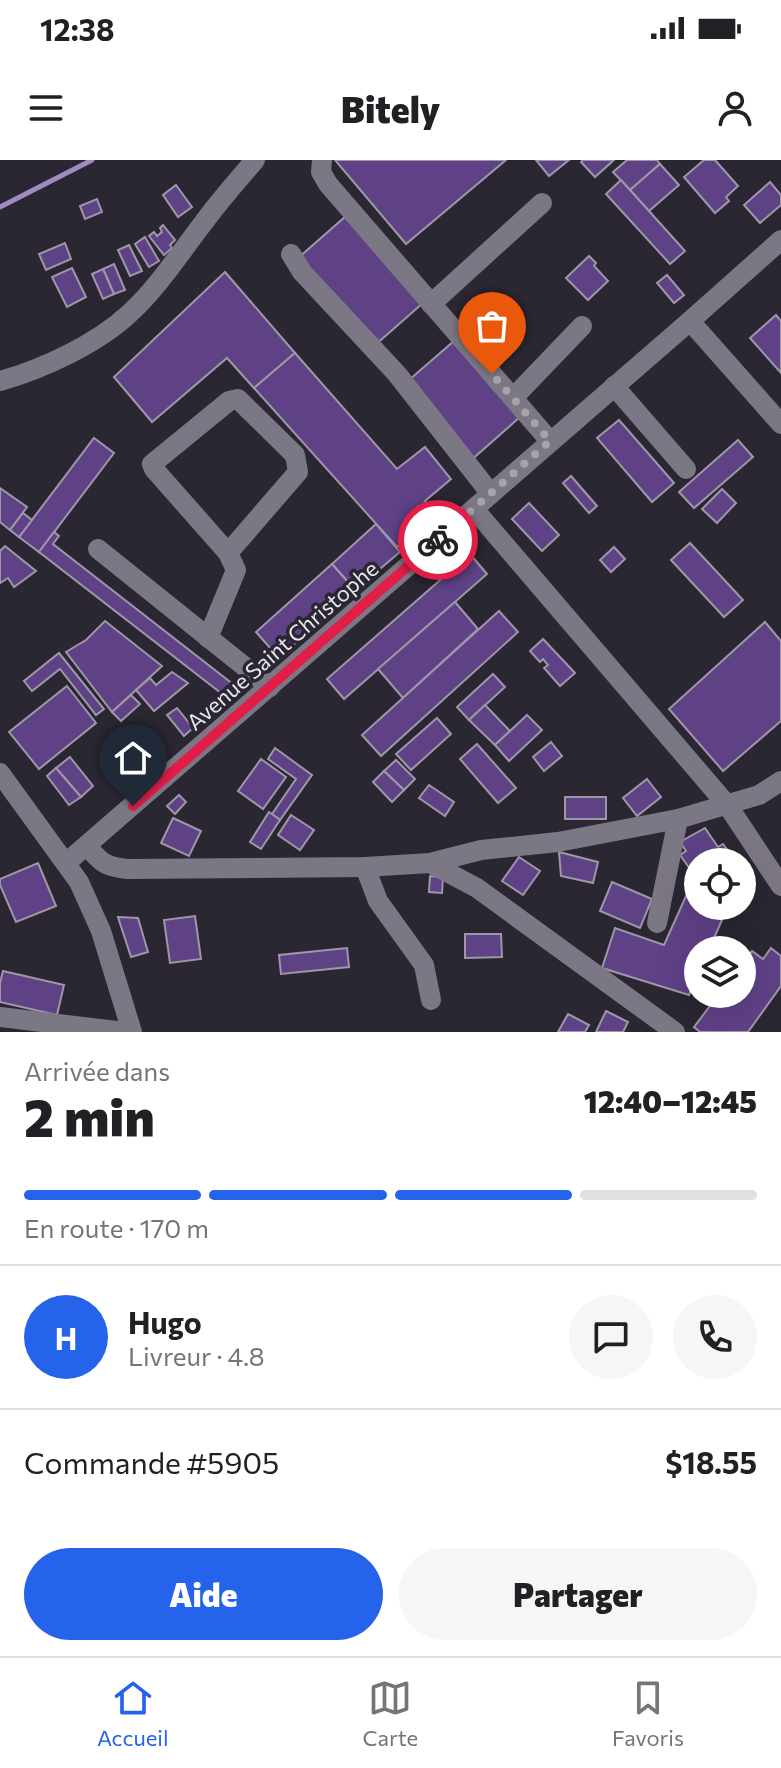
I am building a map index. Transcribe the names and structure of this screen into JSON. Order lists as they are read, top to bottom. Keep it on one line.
{"streets":{"street":["Avenue Saint Christophe"]},"page":{"status":"12:38","header":"Bitely","heading":["2 min","Arrivée dans","12:40–12:45"],"panel":["Hugo","Livreur · 4.8","Commande #5905","$18.55"],"bar":"En route · 170 m","round":"H","buttons":["Aide","Partager"],"tabs":["Accueil","Carte","Favoris"]}}
